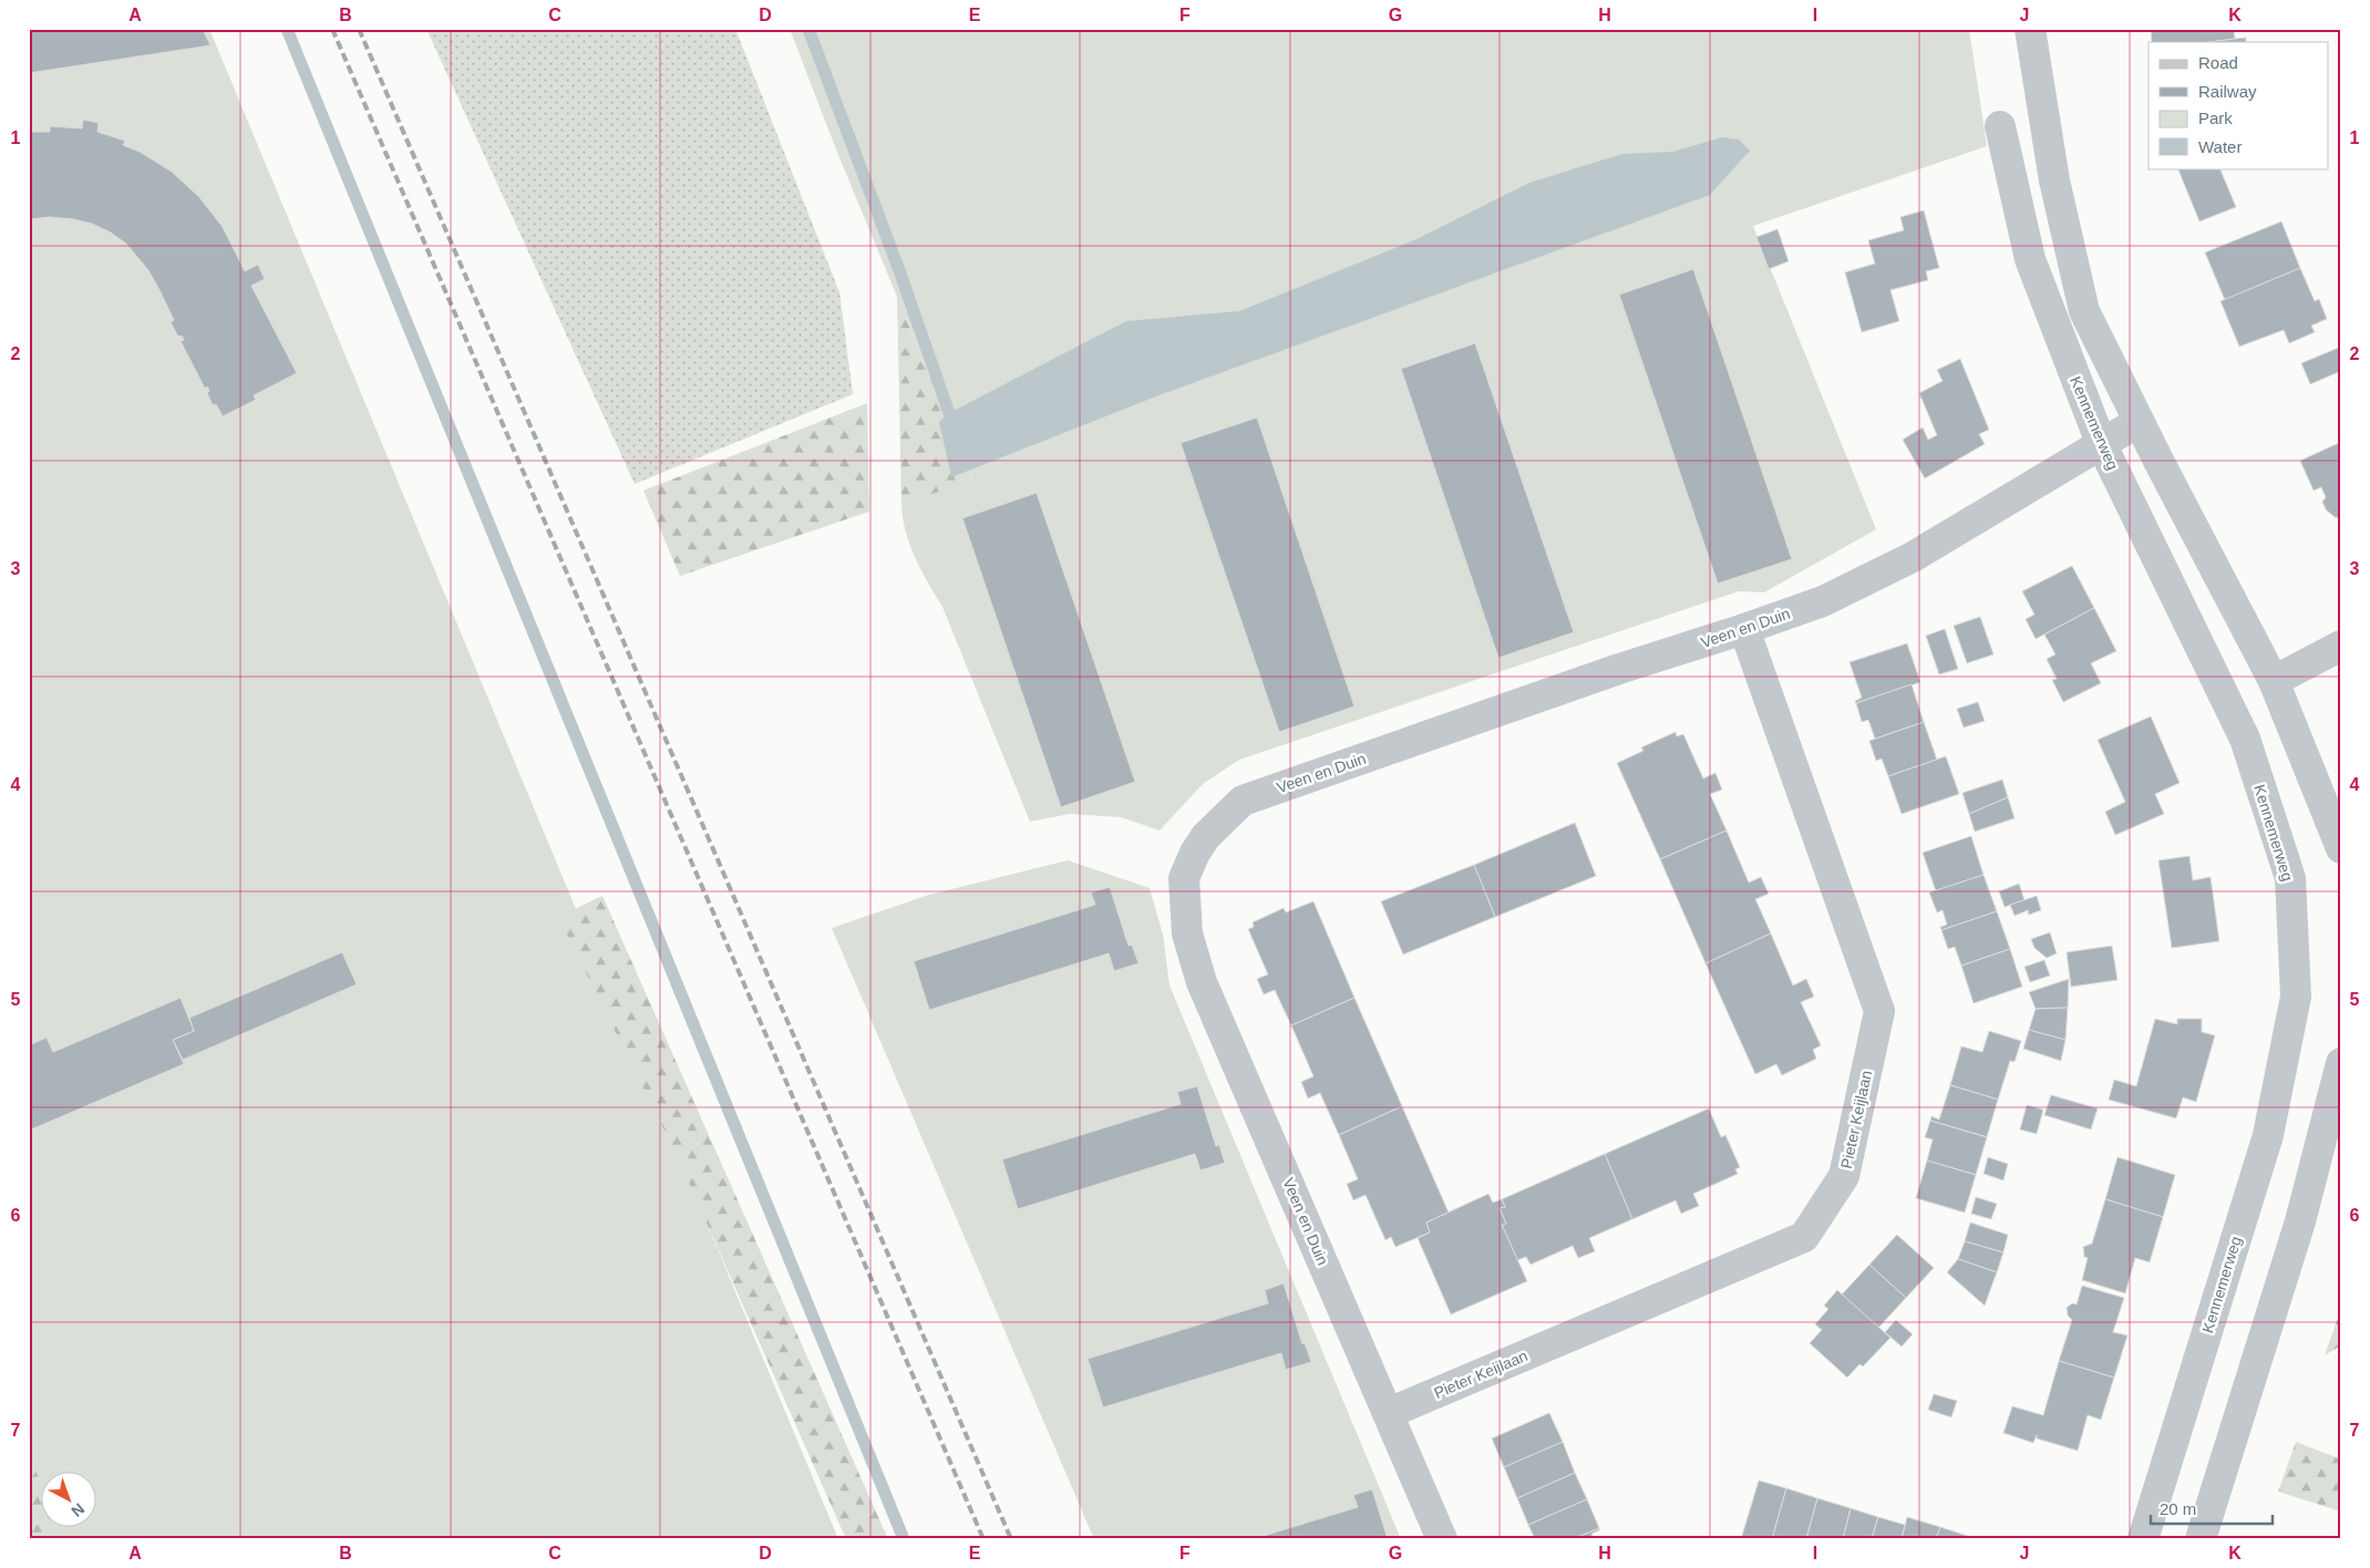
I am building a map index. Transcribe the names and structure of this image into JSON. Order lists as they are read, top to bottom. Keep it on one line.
{"streets":{"street":["Kennemerweg","Veen en Duin","Pieter Keijlaan"]},"crossings":[["Kennemerweg","Veen en Duin"],["Veen en Duin","Pieter Keijlaan"]],"legend":["Road","Railway","Park","Water"],"scale_bar":"20 m","north":"bottom right","grid":{"columns":["A","B","C","D","E","F","G","H","I","J","K"],"rows":["1","2","3","4","5","6","7"]}}
